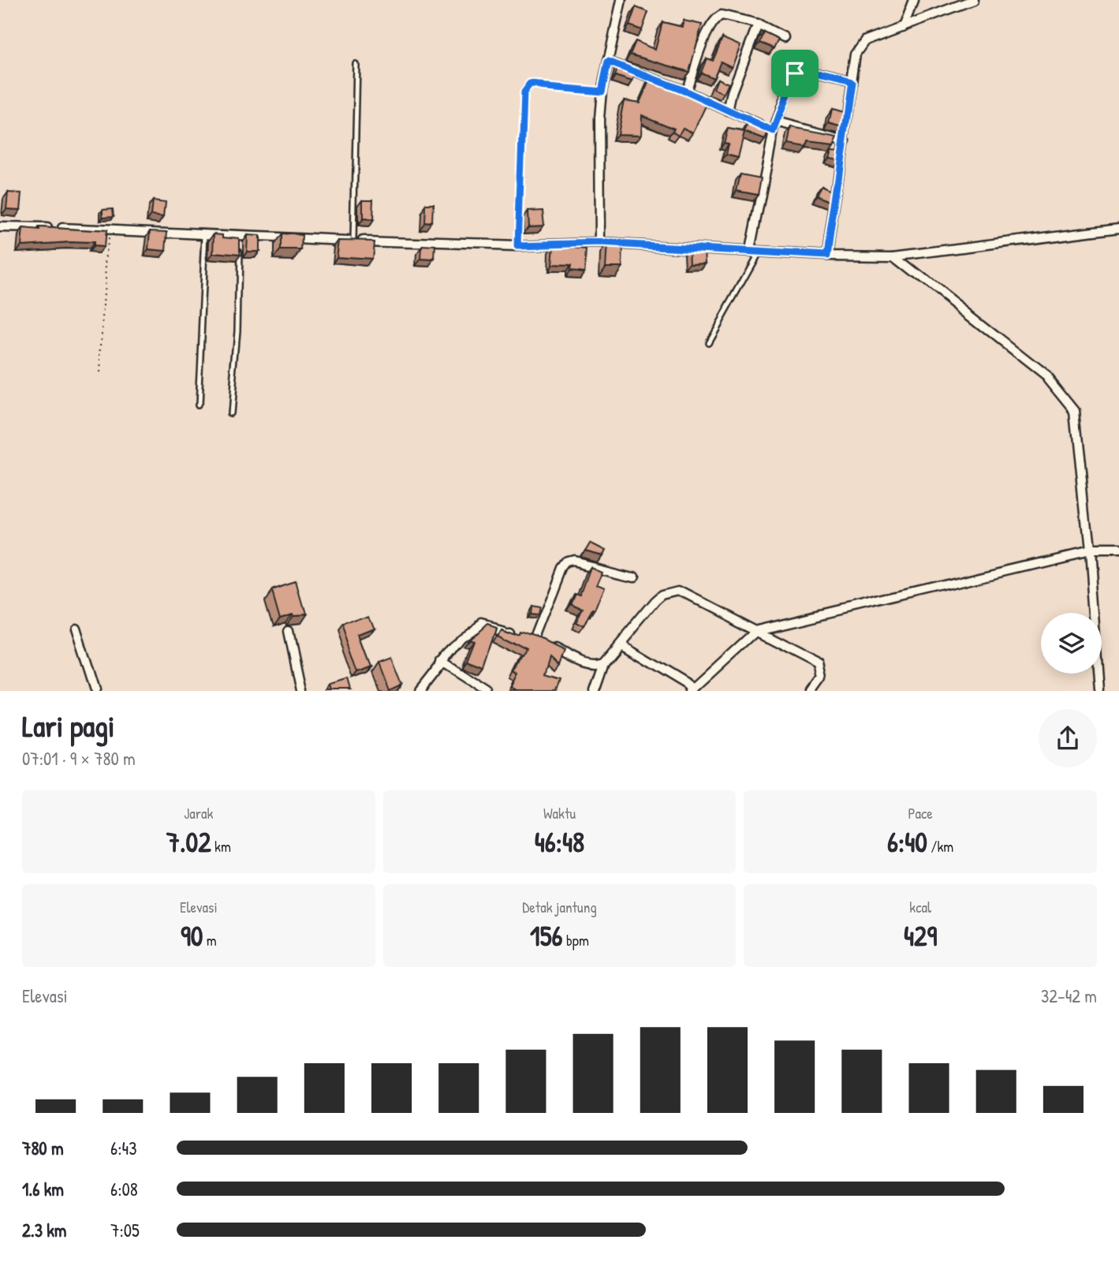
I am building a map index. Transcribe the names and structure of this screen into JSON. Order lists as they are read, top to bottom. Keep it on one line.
{"page":{"heading":["Lari pagi","07:01 · 9 × 780 m"],"stats":[["Jarak","7.02 km"],["Waktu","46:48"],["Pace","6:40 /km"],["Elevasi","90 m"],["Detak jantung","156 bpm"],["kcal","429"]],"chart":["Elevasi","32–42 m"],"list":[{"name":"780 m","note":"6:43"},{"name":"1.6 km","note":"6:08"},{"name":"2.3 km","note":"7:05"}]}}
